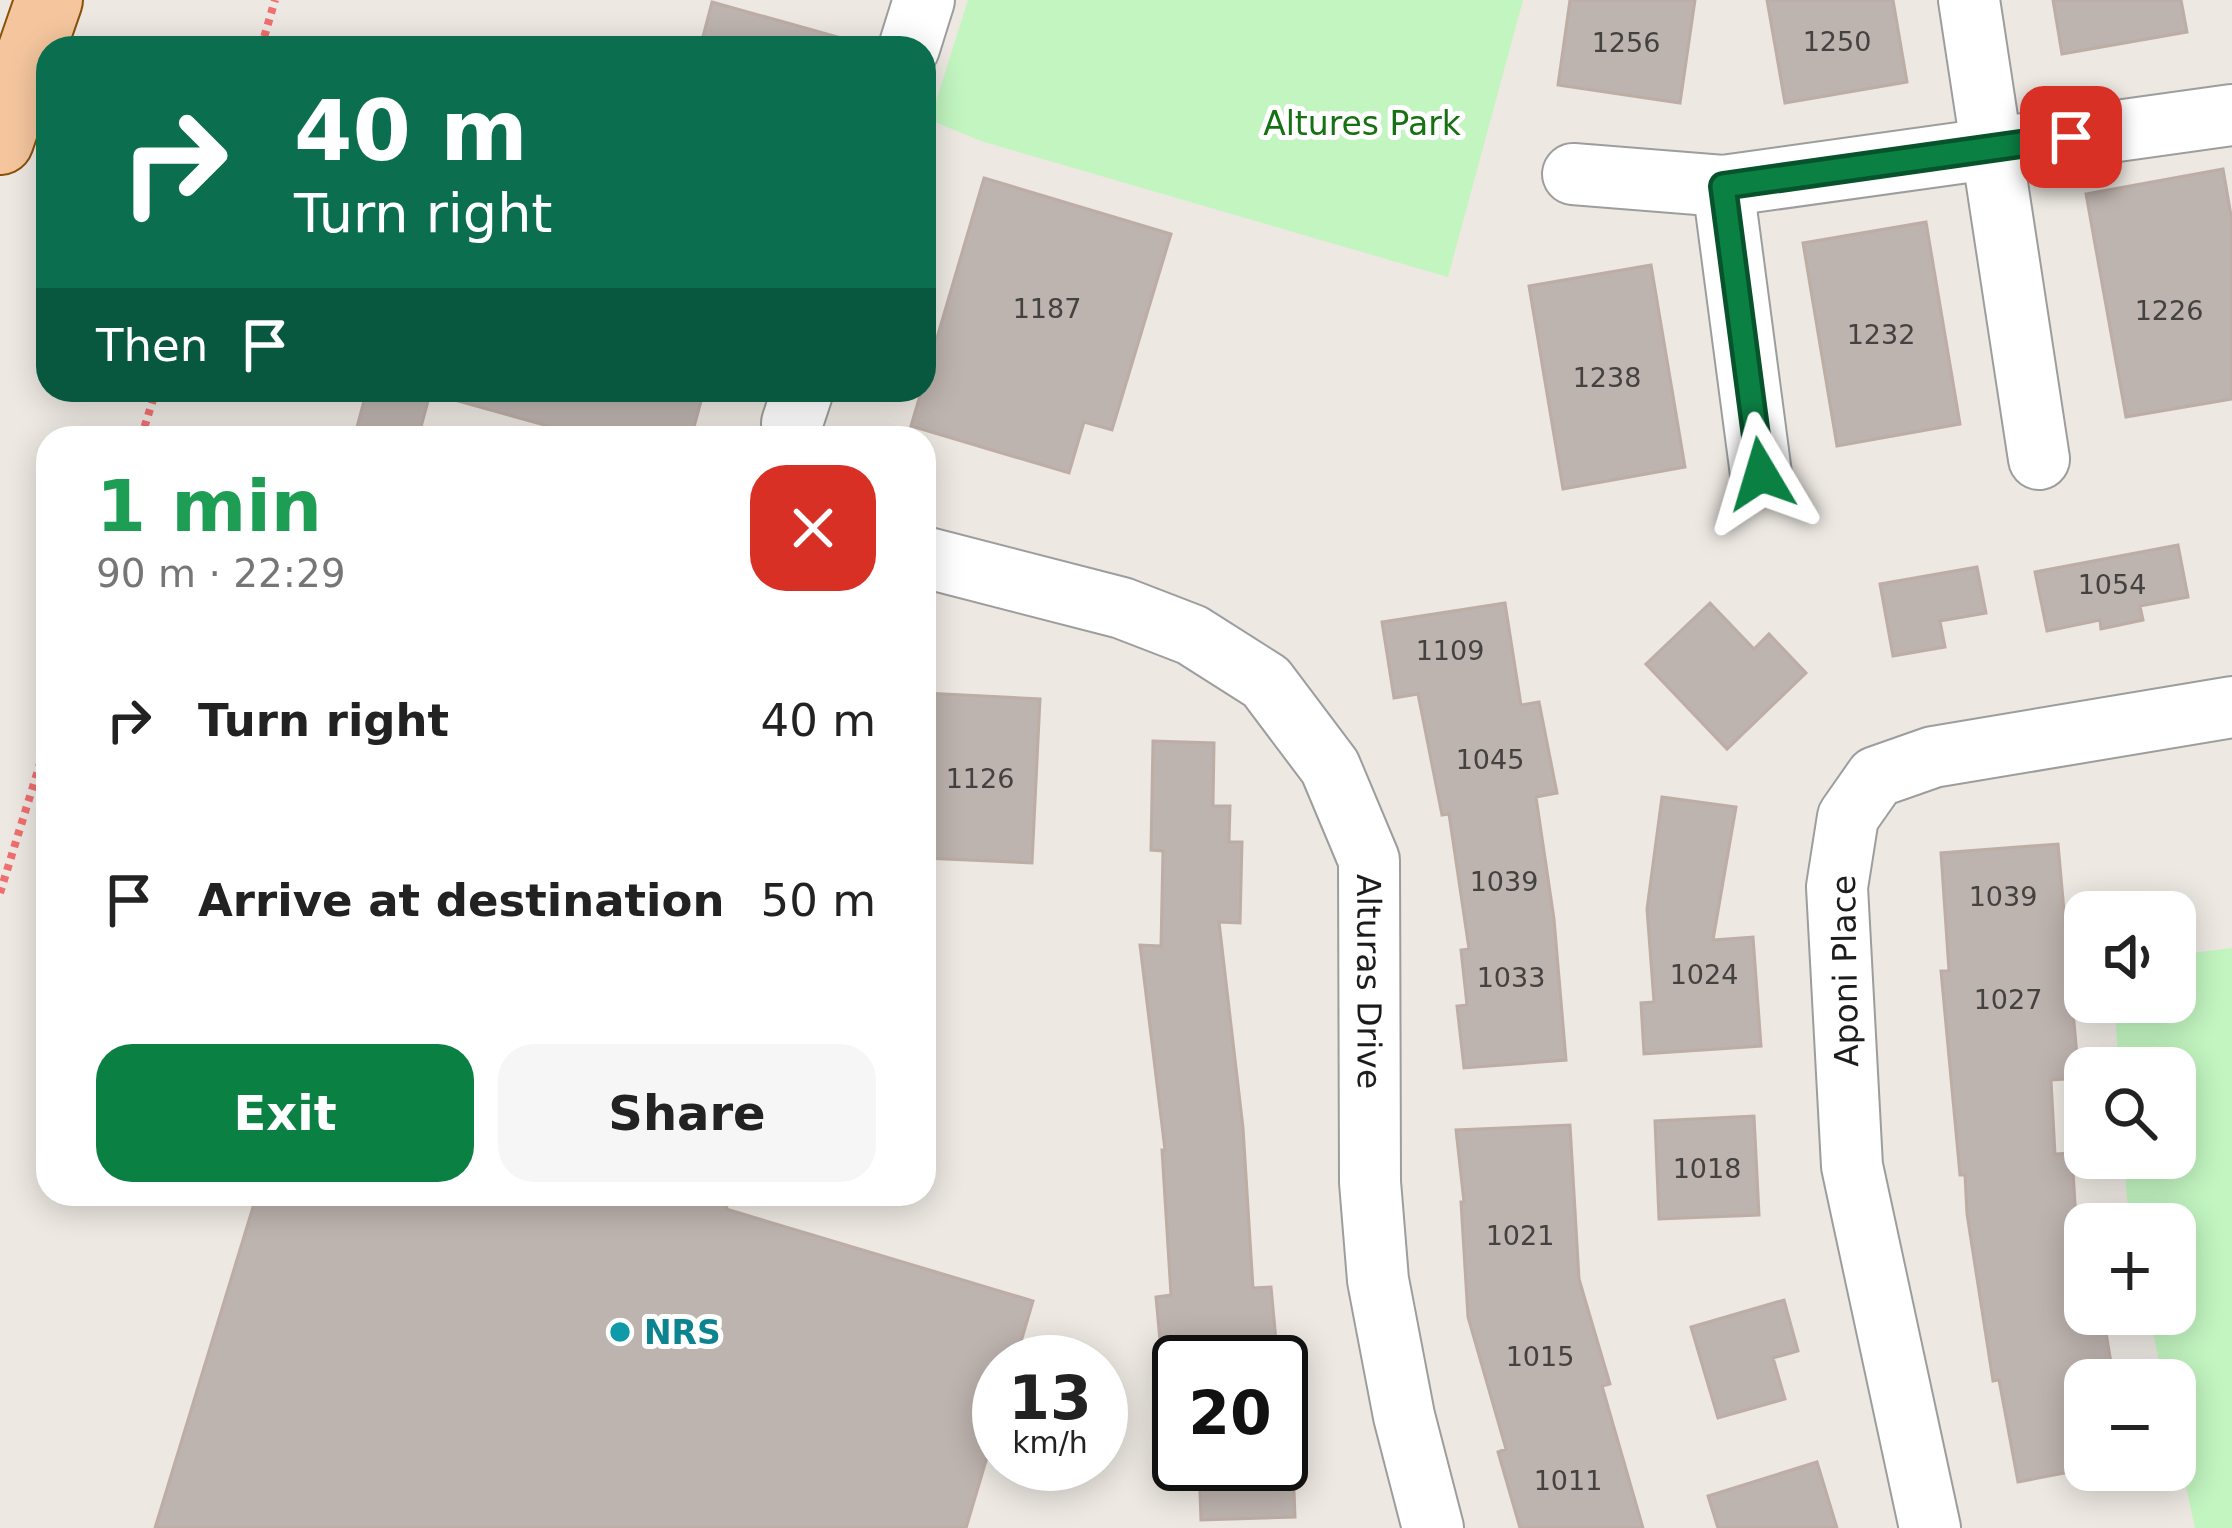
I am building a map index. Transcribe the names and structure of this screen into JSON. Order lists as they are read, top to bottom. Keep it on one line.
{"streets":{"street":["Aponi Place","Alturas Drive"]},"parks":["Altures Park"],"places":["NRS"],"house_numbers":["1250","1256","1187","1226","1232","1238","1054","1109","1045","1126","1039","1039","1024","1033","1027","1018","1021","1015","1011"],"page":{"turn":["40 m","Turn right"],"then":"Then","heading":["1 min","90 m · 22:29"],"list":[{"name":"Turn right","value":"40 m"},{"name":"Arrive at destination","value":"50 m"}],"map_buttons":["+","−"],"buttons":["Exit","Share"],"speed":"13 km/h","limit":"20"}}
